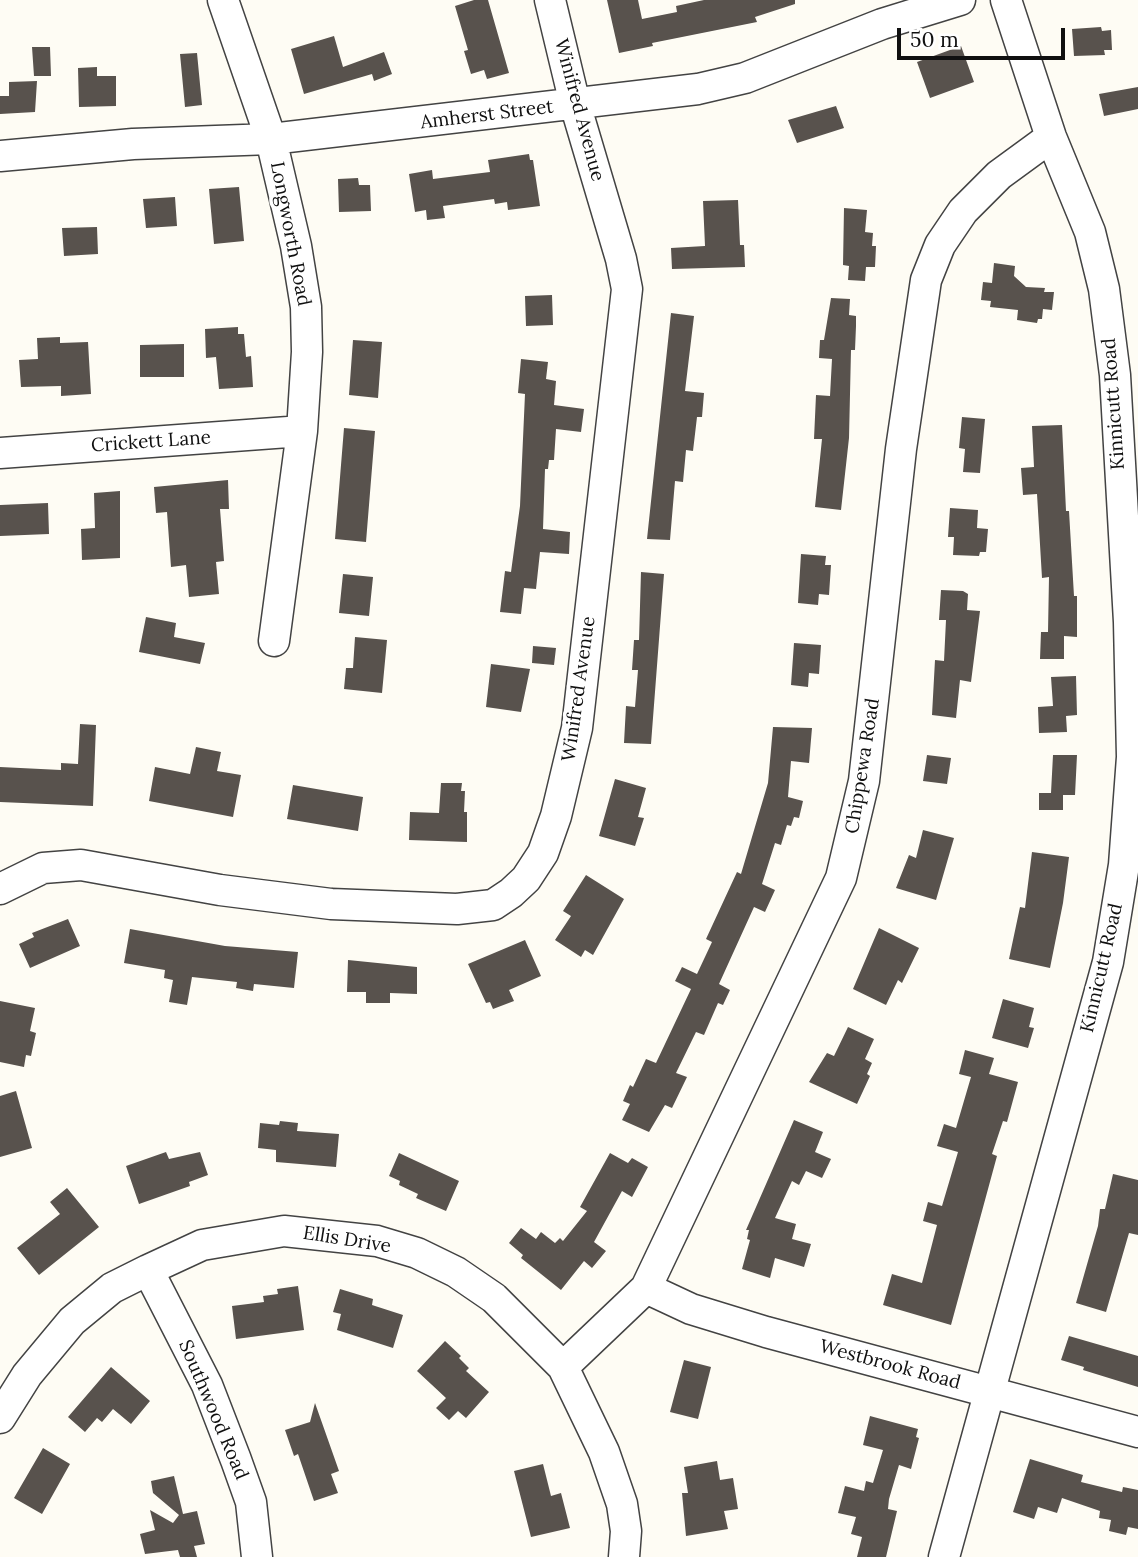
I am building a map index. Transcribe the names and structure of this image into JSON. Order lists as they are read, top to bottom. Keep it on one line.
{"streets":{"street":["Winifred Avenue","Amherst Street","Longworth Road","Kinnicutt Road","Crickett Lane","Chippewa Road","Ellis Drive","Westbrook Road","Southwood Road"]},"crossings":[["Winifred Avenue","Amherst Street"],["Amherst Street","Longworth Road"],["Longworth Road","Crickett Lane"],["Kinnicutt Road","Chippewa Road"],["Kinnicutt Road","Westbrook Road"],["Chippewa Road","Ellis Drive"],["Chippewa Road","Westbrook Road"],["Ellis Drive","Southwood Road"]],"scale_bar":"50 m"}
